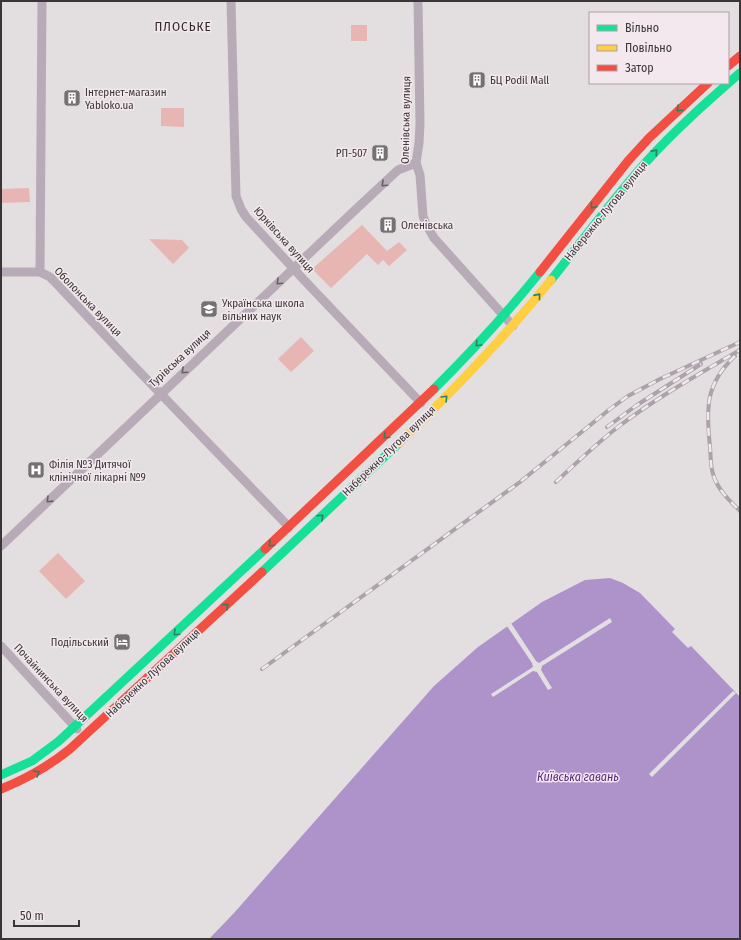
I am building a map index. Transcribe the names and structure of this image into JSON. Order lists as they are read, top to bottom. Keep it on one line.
{"streets":{"main road":["Набережно-Лугова вулиця"],"street":["Оленівська вулиця","Юрківська вулиця","Оболонська вулиця","Турівська вулиця","Почайнинська вулиця"]},"crossings":[["Оленівська вулиця","Набережно-Лугова вулиця"],["Оленівська вулиця","Турівська вулиця"],["Набережно-Лугова вулиця","Юрківська вулиця"],["Набережно-Лугова вулиця","Оболонська вулиця"],["Набережно-Лугова вулиця","Почайнинська вулиця"],["Юрківська вулиця","Турівська вулиця"],["Оболонська вулиця","Турівська вулиця"]],"one_way":["Турівська вулиця"],"districts":["ПЛОСЬКЕ"],"water":["Київська гавань"],"places":{"building":["БЦ Podil Mall","Інтернет-магазин Yabloko.ua","РП-507","Оленівська"],"school or university":["Українська школа вільних наук"],"hospital":["Філія №3 Дитячої клінічної лікарні №9"],"hotel":["Подільський"]},"legend":["Вільно","Повільно","Затор"],"scale_bar":"50 m"}
